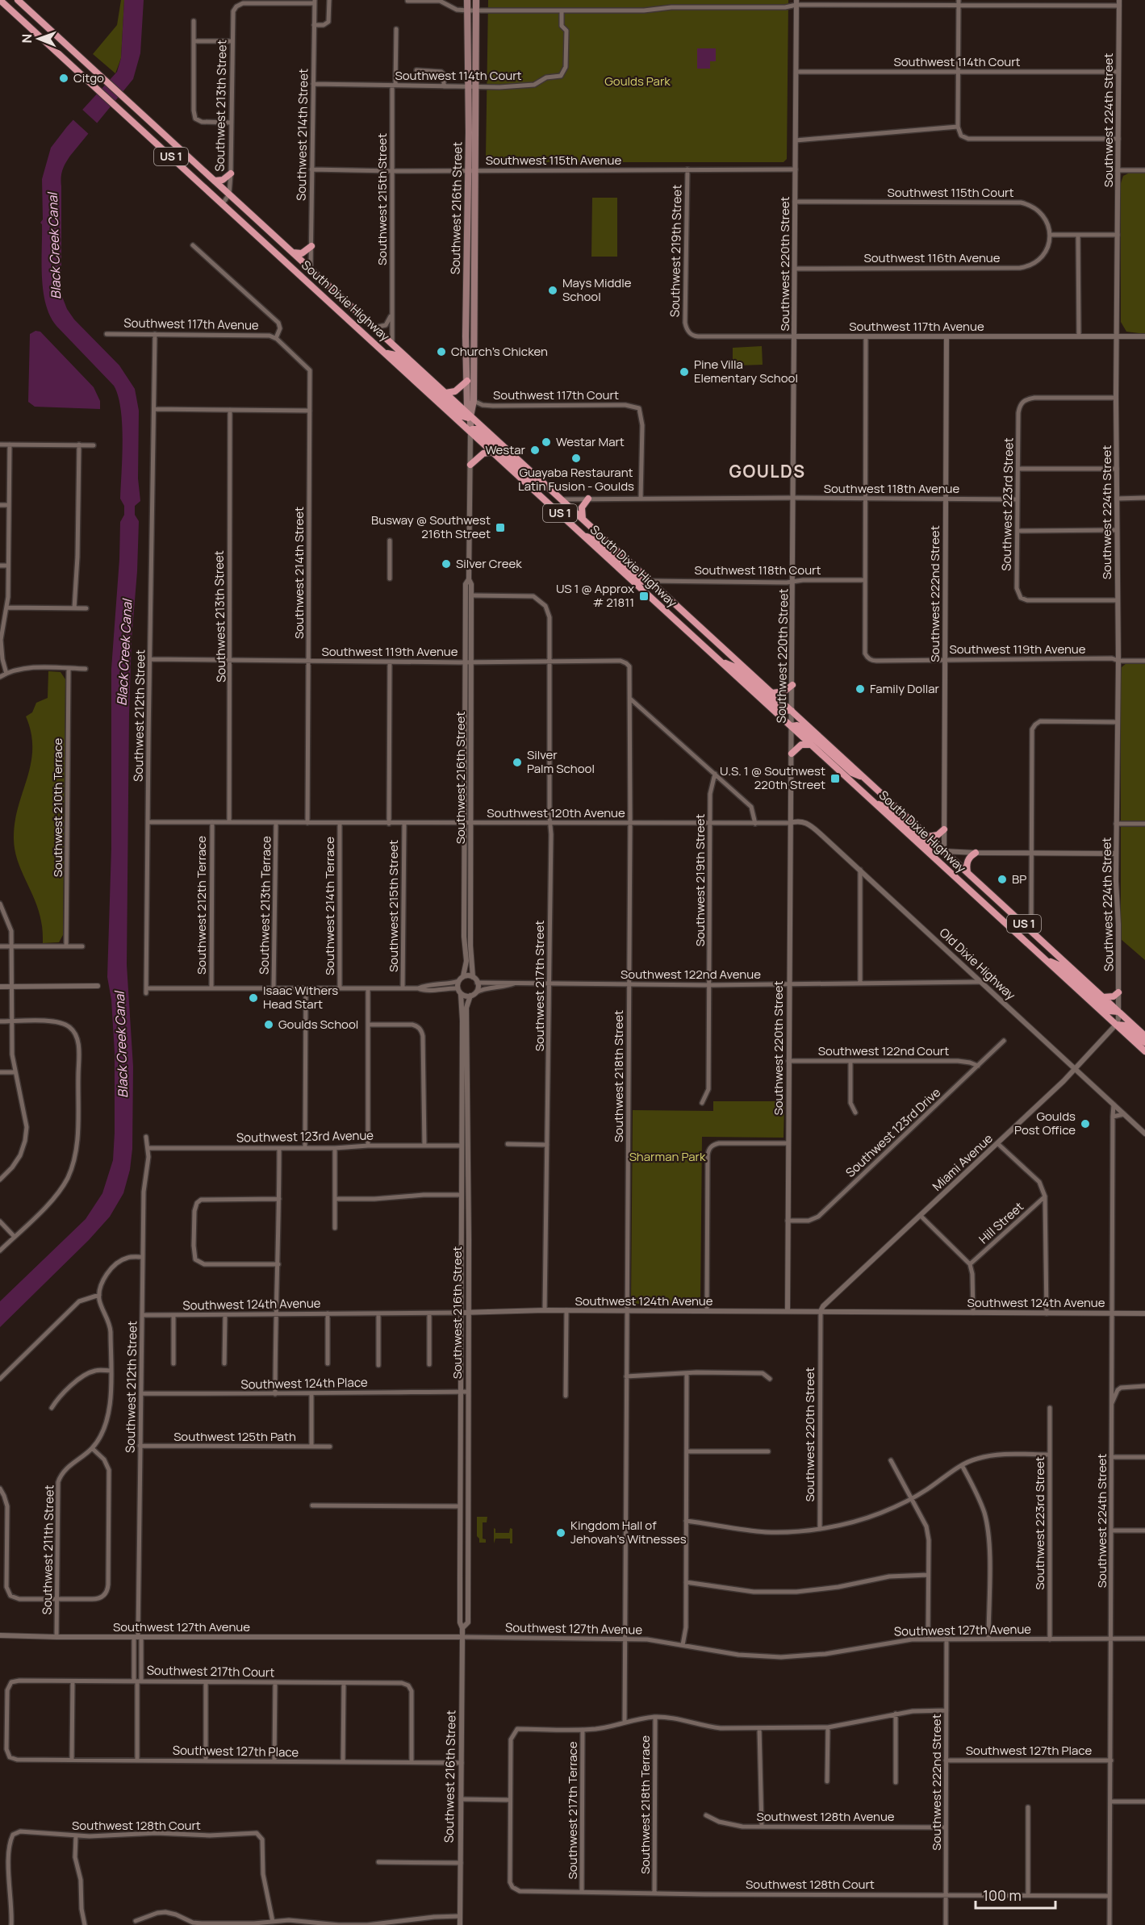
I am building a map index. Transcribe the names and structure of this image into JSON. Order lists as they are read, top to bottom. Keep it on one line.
{"streets":{"highway":["US 1","South Dixie Highway"],"main road":["Southwest 216th Street"],"street":["Southwest 114th Court","Southwest 213th Street","Southwest 224th Street","Southwest 214th Street","Southwest 115th Avenue","Southwest 115th Court","Southwest 215th Street","Southwest 219th Street","Southwest 116th Avenue","Southwest 220th Street","Southwest 117th Avenue","Southwest 117th Court","Southwest 118th Avenue","Southwest 223rd Street","Southwest 118th Court","Southwest 222nd Street","Southwest 119th Avenue","Southwest 212th Street","Southwest 210th Terrace","Southwest 120th Avenue","Southwest 212th Terrace","Southwest 213th Terrace","Southwest 214th Terrace","Old Dixie Highway","Southwest 122nd Avenue","Southwest 217th Street","Southwest 122nd Court","Southwest 218th Street","Southwest 123rd Drive","Southwest 123rd Avenue","Miami Avenue","Hill Street","Southwest 124th Avenue","Southwest 124th Place","Southwest 125th Path","Southwest 211th Street","Southwest 127th Avenue","Southwest 217th Court","Southwest 127th Place","Southwest 218th Terrace","Southwest 217th Terrace","Southwest 128th Avenue","Southwest 128th Court"]},"crossings":[["Southwest 114th Court","Southwest 224th Street"],["Southwest 114th Court","Southwest 214th Street"],["Southwest 114th Court","Southwest 215th Street"],["Southwest 114th Court","Southwest 216th Street"],["Southwest 114th Court","Southwest 220th Street"],["Southwest 213th Street","Southwest 214th Street"],["Southwest 213th Street","US 1"],["Southwest 213th Street","South Dixie Highway"],["Southwest 213th Street","Southwest 119th Avenue"],["Southwest 213th Street","Southwest 120th Avenue"],["Southwest 224th Street","South Dixie Highway"],["Southwest 224th Street","Southwest 117th Avenue"],["Southwest 224th Street","Southwest 223rd Street"],["Southwest 224th Street","Southwest 119th Avenue"],["Southwest 224th Street","Old Dixie Highway"],["Southwest 224th Street","Miami Avenue"],["Southwest 224th Street","Southwest 124th Avenue"],["Southwest 224th Street","Southwest 127th Avenue"],["Southwest 224th Street","Southwest 127th Place"],["Southwest 224th Street","Southwest 128th Court"],["Southwest 214th Street","Southwest 115th Avenue"],["Southwest 214th Street","South Dixie Highway"],["Southwest 214th Street","Southwest 117th Avenue"],["Southwest 214th Street","Southwest 119th Avenue"],["Southwest 214th Street","Southwest 120th Avenue"],["US 1","South Dixie Highway"],["Southwest 115th Avenue","Southwest 215th Street"],["Southwest 115th Avenue","Southwest 216th Street"],["Southwest 115th Avenue","Southwest 219th Street"],["Southwest 115th Avenue","Southwest 220th Street"],["Southwest 115th Court","Southwest 116th Avenue"],["Southwest 115th Court","Southwest 220th Street"],["Southwest 215th Street","South Dixie Highway"],["Southwest 215th Street","Southwest 119th Avenue"],["Southwest 215th Street","Southwest 120th Avenue"],["Southwest 216th Street","South Dixie Highway"],["Southwest 216th Street","Southwest 117th Court"],["Southwest 216th Street","Southwest 119th Avenue"],["Southwest 216th Street","Southwest 120th Avenue"],["Southwest 216th Street","Southwest 122nd Avenue"],["Southwest 216th Street","Southwest 217th Street"],["Southwest 216th Street","Southwest 123rd Avenue"],["Southwest 216th Street","Southwest 124th Avenue"],["Southwest 216th Street","Southwest 124th Place"],["Southwest 216th Street","Southwest 127th Avenue"],["Southwest 216th Street","Southwest 127th Place"],["Southwest 219th Street","Southwest 117th Avenue"],["Southwest 219th Street","Southwest 120th Avenue"],["Southwest 219th Street","Southwest 122nd Avenue"],["Southwest 116th Avenue","Southwest 220th Street"],["Southwest 220th Street","South Dixie Highway"],["Southwest 220th Street","Southwest 117th Avenue"],["Southwest 220th Street","Southwest 118th Avenue"],["Southwest 220th Street","Southwest 118th Court"],["Southwest 220th Street","Southwest 120th Avenue"],["Southwest 220th Street","Old Dixie Highway"],["Southwest 220th Street","Southwest 122nd Avenue"],["Southwest 220th Street","Southwest 122nd Court"],["Southwest 220th Street","Southwest 123rd Drive"],["Southwest 220th Street","Miami Avenue"],["Southwest 220th Street","Southwest 124th Avenue"],["South Dixie Highway","Southwest 118th Avenue"],["South Dixie Highway","Southwest 118th Court"],["South Dixie Highway","Southwest 222nd Street"],["South Dixie Highway","Miami Avenue"],["Southwest 117th Avenue","Southwest 222nd Street"],["Southwest 117th Avenue","Southwest 212th Street"],["Southwest 117th Court","Southwest 118th Avenue"],["Southwest 118th Avenue","Southwest 223rd Street"],["Southwest 118th Avenue","Southwest 222nd Street"],["Southwest 223rd Street","Southwest 127th Avenue"],["Southwest 118th Court","Southwest 119th Avenue"],["Southwest 222nd Street","Southwest 119th Avenue"],["Southwest 222nd Street","Southwest 127th Avenue"],["Southwest 222nd Street","Southwest 127th Place"],["Southwest 222nd Street","Southwest 128th Avenue"],["Southwest 222nd Street","Southwest 128th Court"],["Southwest 119th Avenue","Southwest 212th Street"],["Southwest 119th Avenue","Southwest 217th Street"],["Southwest 119th Avenue","Southwest 218th Street"],["Southwest 212th Street","Southwest 120th Avenue"],["Southwest 212th Street","Southwest 212th Terrace"],["Southwest 212th Street","Southwest 123rd Avenue"],["Southwest 212th Street","Southwest 124th Avenue"],["Southwest 212th Street","Southwest 124th Place"],["Southwest 212th Street","Southwest 125th Path"],["Southwest 212th Street","Southwest 127th Avenue"],["Southwest 212th Street","Southwest 217th Court"],["Southwest 212th Street","Southwest 127th Place"],["Southwest 120th Avenue","Southwest 212th Terrace"],["Southwest 120th Avenue","Southwest 213th Terrace"],["Southwest 120th Avenue","Southwest 214th Terrace"],["Southwest 120th Avenue","Old Dixie Highway"],["Southwest 120th Avenue","Southwest 217th Street"],["Southwest 120th Avenue","Southwest 218th Street"],["Old Dixie Highway","Southwest 122nd Avenue"],["Old Dixie Highway","Miami Avenue"],["Southwest 122nd Avenue","Southwest 217th Street"],["Southwest 122nd Avenue","Southwest 218th Street"],["Southwest 217th Street","Southwest 124th Avenue"],["Southwest 122nd Court","Southwest 123rd Drive"],["Southwest 218th Street","Southwest 124th Avenue"],["Southwest 218th Street","Southwest 127th Avenue"],["Miami Avenue","Southwest 124th Avenue"],["Southwest 211th Street","Southwest 127th Avenue"],["Southwest 217th Court","Southwest 127th Place"],["Southwest 218th Terrace","Southwest 128th Court"],["Southwest 217th Terrace","Southwest 128th Court"]],"districts":["GOULDS"],"water":["Black Creek Canal"],"parks":["Goulds Park","Sharman Park"],"places":{"other":["Citgo","Mays Middle School","Church's Chicken","Pine Villa Elementary School","Westar Mart","Westar","Guayaba Restaurant Latin Fusion - Goulds","Silver Creek","Family Dollar","Silver Palm School","BP","Isaac Withers Head Start","Goulds School","Goulds Post Office","Kingdom Hall of Jehovah's Witnesses"],"transit":["Busway @ Southwest 216th Street","US 1 @ Approx # 21811","U.S. 1 @ Southwest 220th Street"]},"scale_bar":"100 m","north":"left"}
